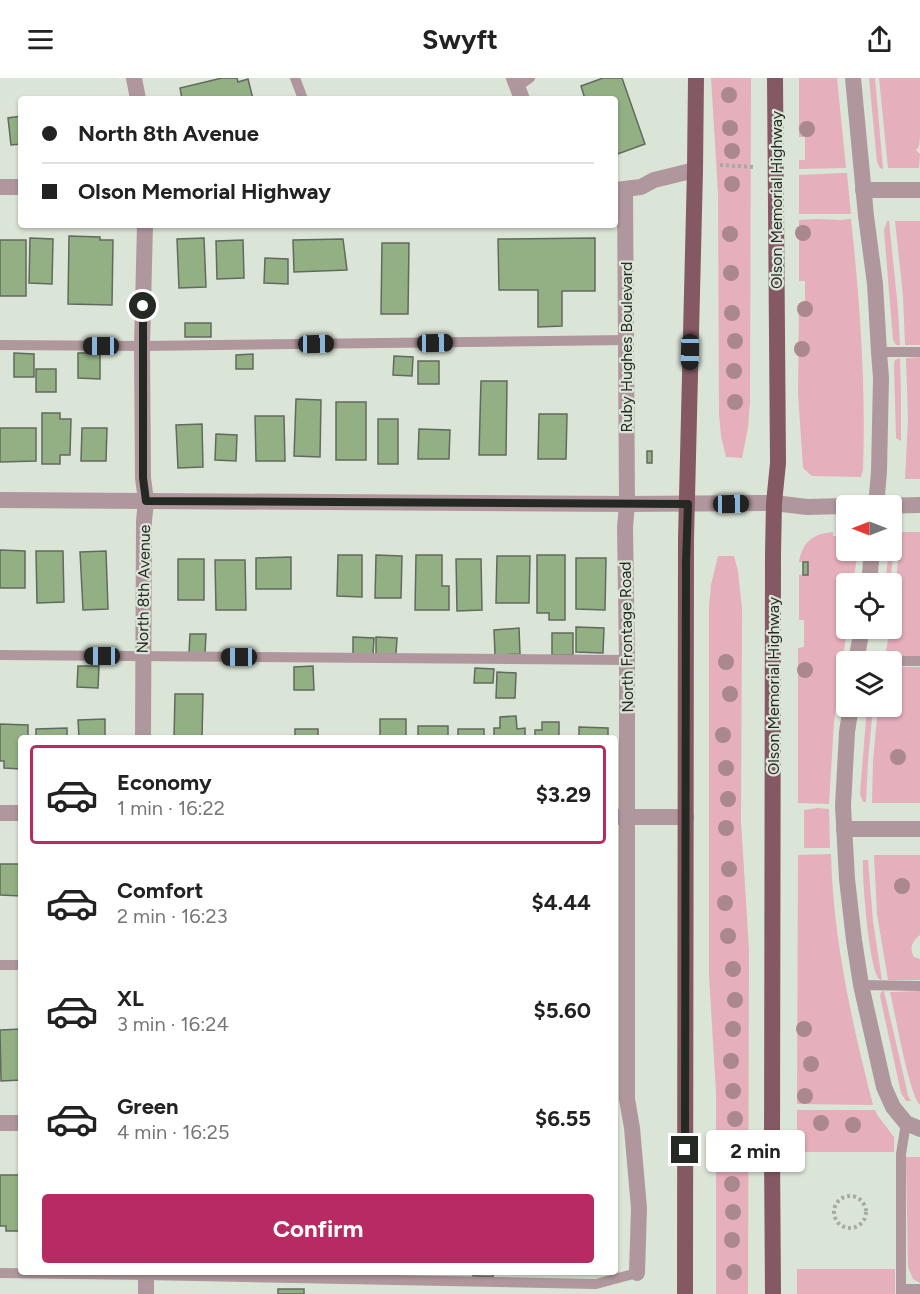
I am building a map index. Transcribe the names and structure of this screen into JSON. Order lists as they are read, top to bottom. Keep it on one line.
{"streets":{"main road":["Olson Memorial Highway"],"street":["Ruby Hughes Boulevard","North 8th Avenue","North Frontage Road"]},"crossings":[["Ruby Hughes Boulevard","North Frontage Road"]],"north":"left","page":{"header":"Swyft","banner":["North 8th Avenue","Olson Memorial Highway"],"list":[{"name":"Economy","note":"1 min · 16:22","value":"$3.29"},{"name":"Comfort","note":"2 min · 16:23","value":"$4.44"},{"name":"XL","note":"3 min · 16:24","value":"$5.60"},{"name":"Green","note":"4 min · 16:25","value":"$6.55"}],"bubble":"2 min","buttons":"Confirm"}}
